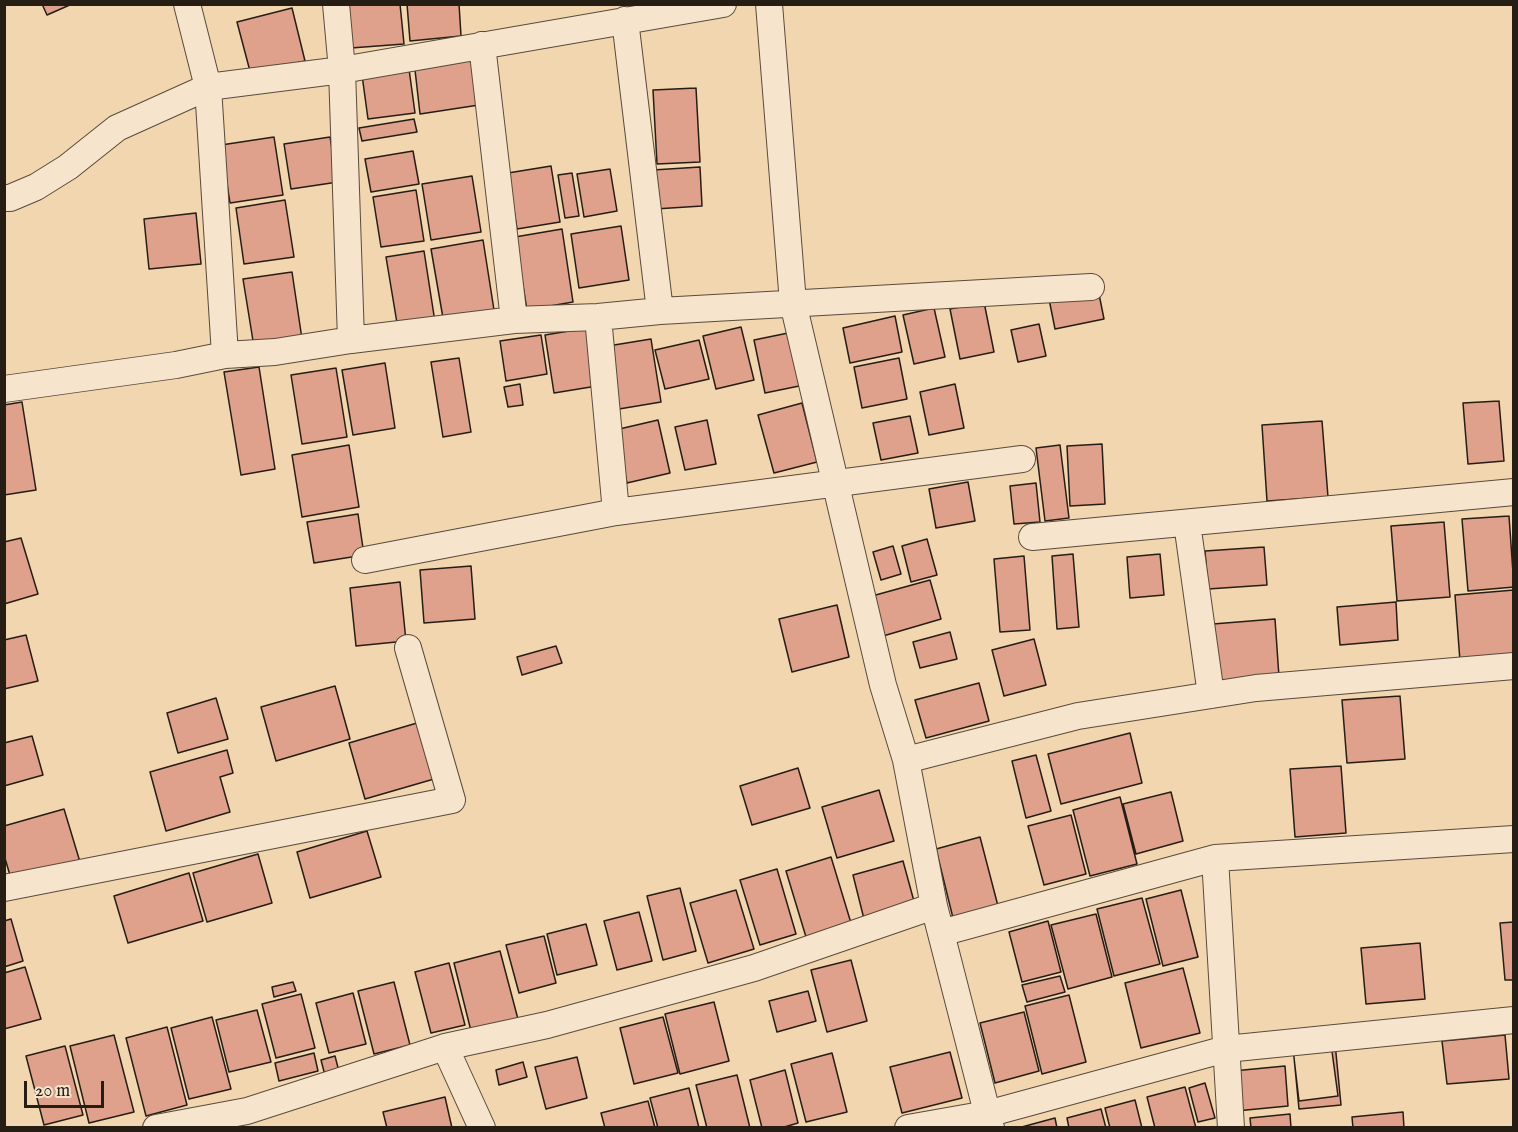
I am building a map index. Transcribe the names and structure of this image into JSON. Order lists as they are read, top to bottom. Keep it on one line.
{"scale_bar":"20 m"}
